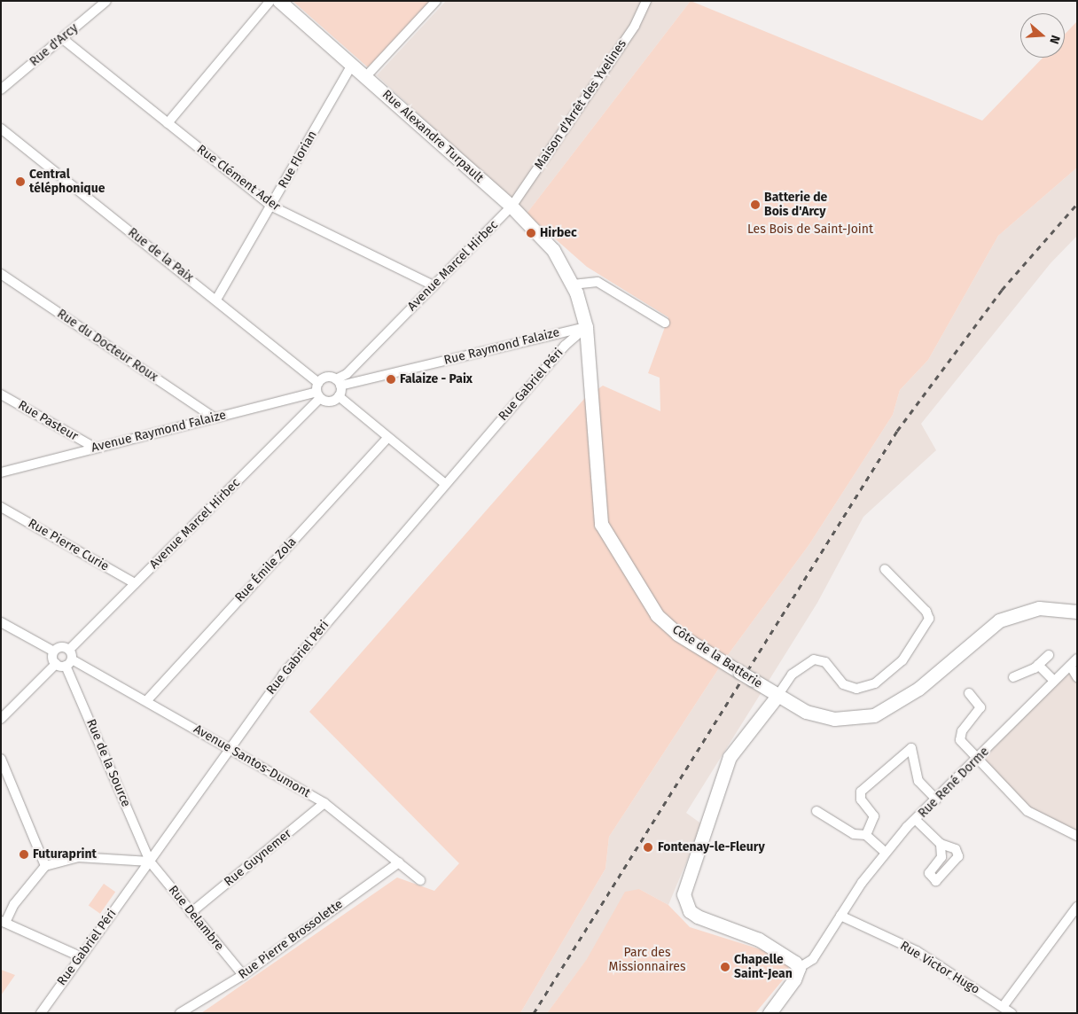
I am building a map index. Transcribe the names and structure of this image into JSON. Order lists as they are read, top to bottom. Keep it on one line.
{"streets":{"main road":["Rue Alexandre Turpault","Côte de la Batterie"],"street":["Rue d'Arcy","Maison d'Arrêt des Yvelines","Rue Florian","Rue Clément Ader","Rue de la Paix","Avenue Marcel Hirbec","Rue du Docteur Roux","Rue Raymond Falaize","Rue Gabriel Péri","Rue Pasteur","Avenue Raymond Falaize","Rue Pierre Curie","Rue Émile Zola","Avenue Santos-Dumont","Rue de la Source","Rue René Dorme","Rue Guynemer","Rue Delambre","Rue Pierre Brossolette","Rue Victor Hugo"]},"crossings":[["Rue d'Arcy","Rue Clément Ader"],["Maison d'Arrêt des Yvelines","Rue Alexandre Turpault"],["Maison d'Arrêt des Yvelines","Avenue Marcel Hirbec"],["Rue Alexandre Turpault","Rue Florian"],["Rue Alexandre Turpault","Avenue Marcel Hirbec"],["Rue Alexandre Turpault","Rue Raymond Falaize"],["Rue Alexandre Turpault","Rue Gabriel Péri"],["Rue Alexandre Turpault","Côte de la Batterie"],["Rue Florian","Rue Clément Ader"],["Rue Florian","Rue de la Paix"],["Rue Clément Ader","Avenue Marcel Hirbec"],["Rue de la Paix","Avenue Marcel Hirbec"],["Rue de la Paix","Rue Raymond Falaize"],["Rue de la Paix","Avenue Raymond Falaize"],["Avenue Marcel Hirbec","Rue Raymond Falaize"],["Avenue Marcel Hirbec","Avenue Raymond Falaize"],["Avenue Marcel Hirbec","Rue Pierre Curie"],["Avenue Marcel Hirbec","Rue de la Source"],["Rue du Docteur Roux","Avenue Raymond Falaize"],["Rue Raymond Falaize","Rue Gabriel Péri"],["Rue Raymond Falaize","Avenue Raymond Falaize"],["Rue Gabriel Péri","Avenue Santos-Dumont"],["Rue Gabriel Péri","Rue de la Source"],["Rue Gabriel Péri","Rue Delambre"],["Rue Pasteur","Avenue Raymond Falaize"],["Rue Émile Zola","Avenue Santos-Dumont"],["Avenue Santos-Dumont","Rue de la Source"],["Avenue Santos-Dumont","Rue Guynemer"],["Avenue Santos-Dumont","Rue Pierre Brossolette"],["Rue de la Source","Rue Delambre"],["Rue René Dorme","Rue Victor Hugo"],["Rue Guynemer","Rue Delambre"],["Rue Delambre","Rue Pierre Brossolette"]],"parks":["Les Bois de Saint-Joint","Parc des Missionnaires"],"places":["Central téléphonique","Batterie de Bois d'Arcy","Hirbec","Falaize - Paix","Fontenay-le-Fleury","Futuraprint","Chapelle Saint-Jean"],"north":"right"}
